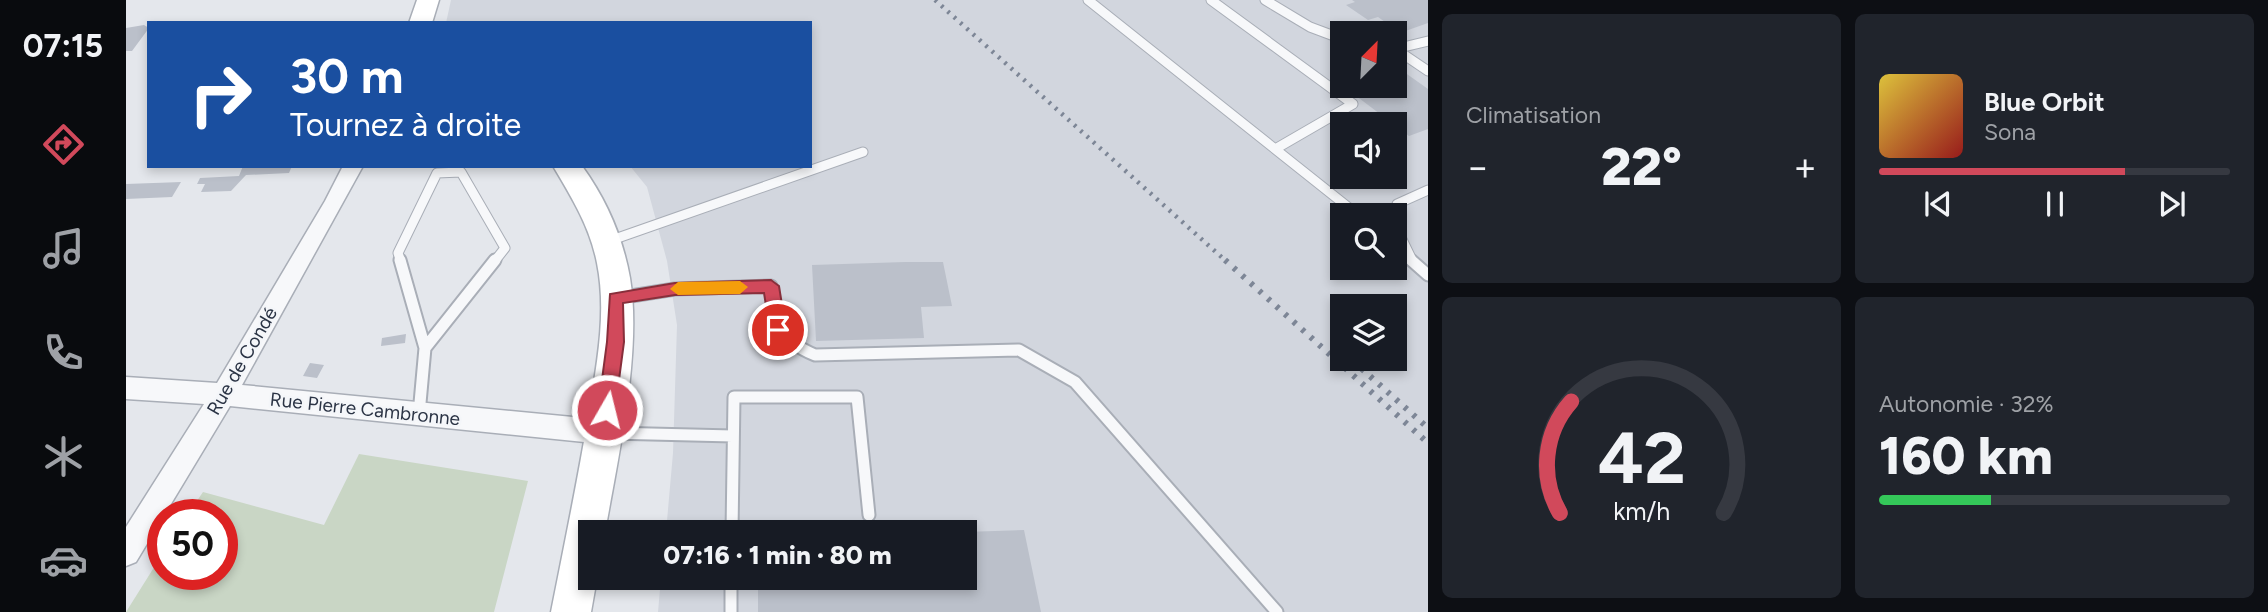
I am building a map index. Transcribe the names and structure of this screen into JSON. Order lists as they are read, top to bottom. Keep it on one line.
{"streets":{"street":["Rue de Condé","Rue Pierre Cambronne"]},"crossings":[["Rue de Condé","Rue Pierre Cambronne"]],"north":"top right","page":{"tabs":"07:15","tile":["Climatisation",["Autonomie · 32%","160 km"]],"turn":["30 m","Tournez à droite"],"song":["Blue Orbit","Sona"],"heat":["−","22°","+"],"limit":"50","trip":"07:16 · 1 min · 80 m","gauge":["42","km/h"]}}
